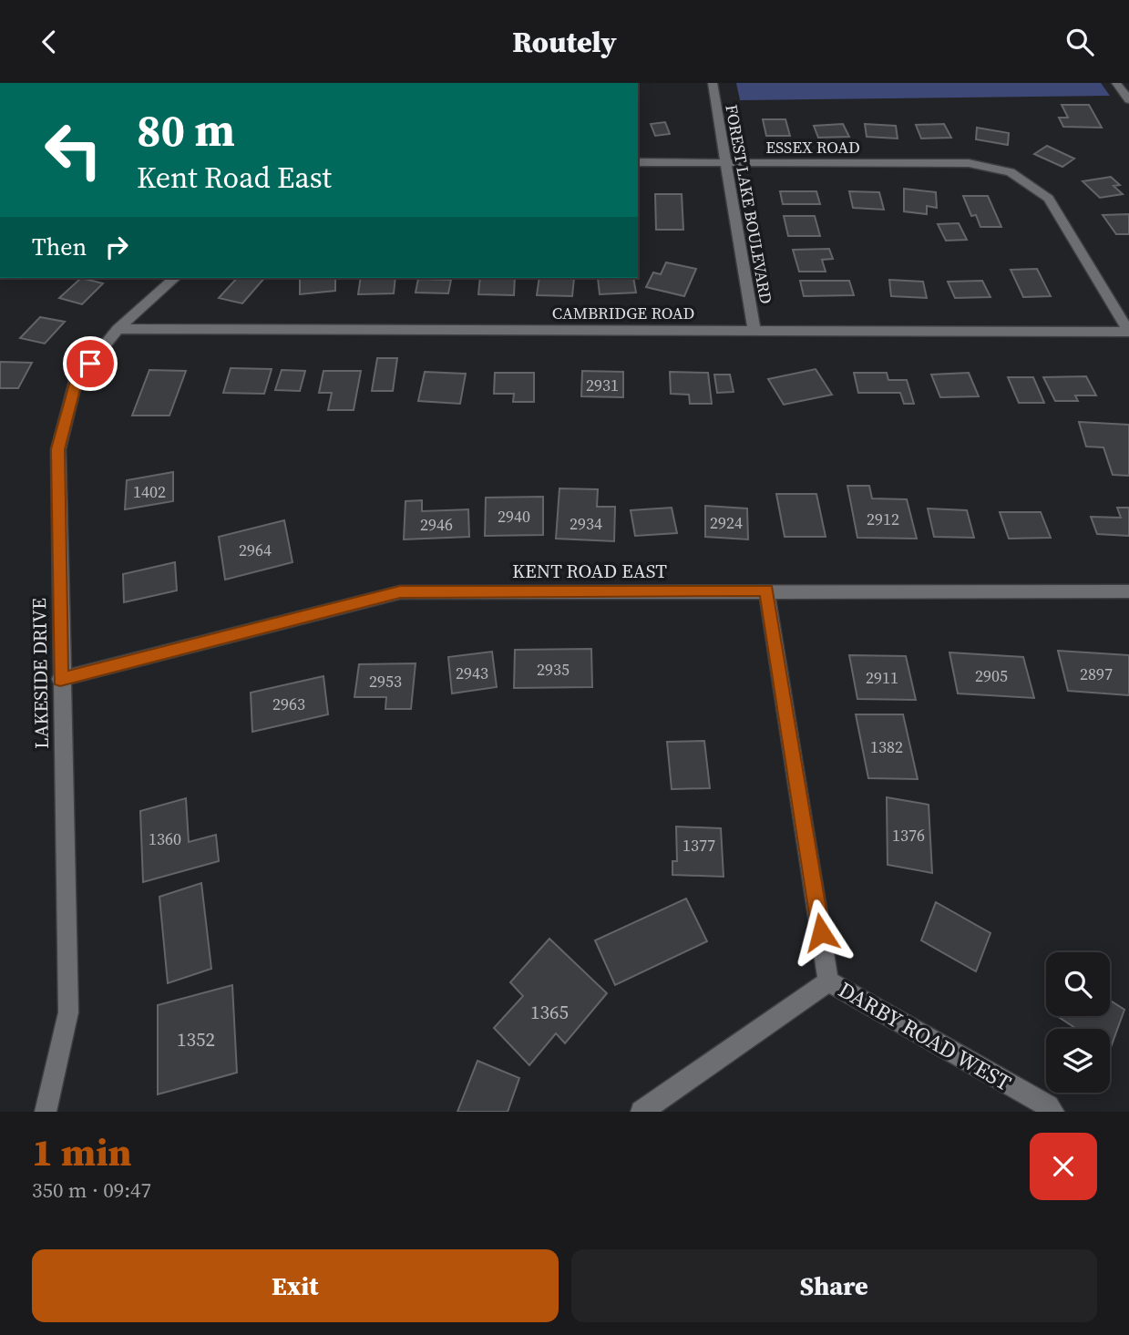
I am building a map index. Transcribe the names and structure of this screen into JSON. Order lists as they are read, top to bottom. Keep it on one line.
{"streets":{"street":["ESSEX ROAD","FOREST LAKE BOULEVARD","CAMBRIDGE ROAD","KENT ROAD EAST","LAKESIDE DRIVE","DARBY ROAD WEST"]},"crossings":[["ESSEX ROAD","FOREST LAKE BOULEVARD"],["ESSEX ROAD","CAMBRIDGE ROAD"],["FOREST LAKE BOULEVARD","CAMBRIDGE ROAD"],["CAMBRIDGE ROAD","LAKESIDE DRIVE"],["KENT ROAD EAST","LAKESIDE DRIVE"]],"house_numbers":["2931","1402","2940","2912","2924","2934","2946","2964","2935","2943","2897","2905","2911","2953","2963","1382","1376","1360","1377","1365","1352"],"page":{"header":"Routely","turn":["80 m","Kent Road East"],"then":"Then","heading":["1 min","350 m · 09:47"],"buttons":["Exit","Share"]}}
